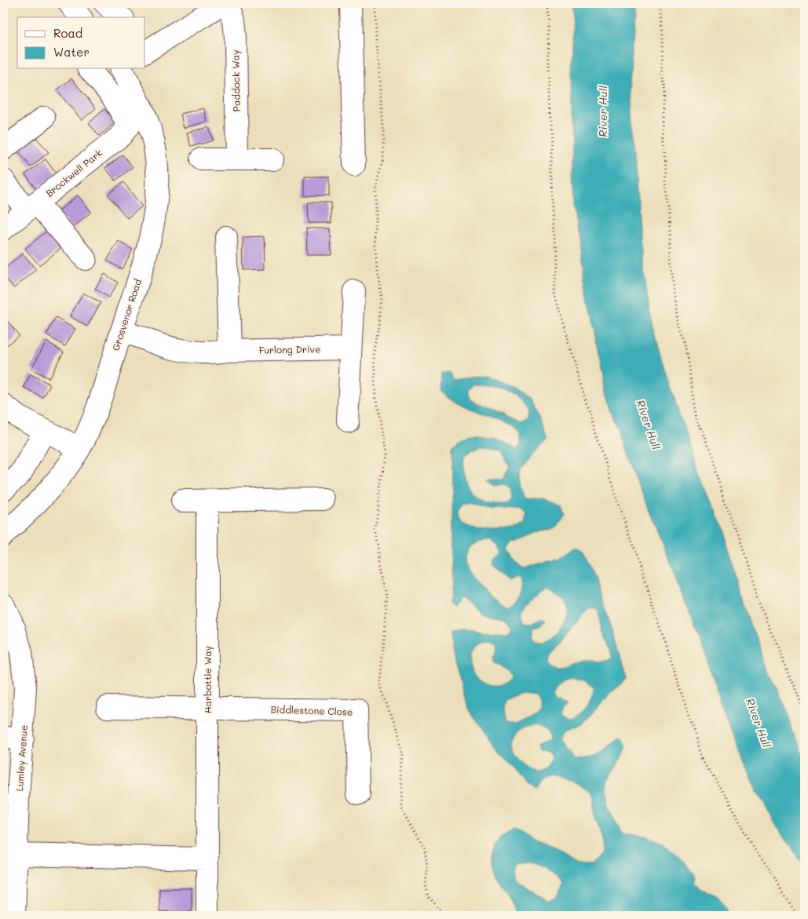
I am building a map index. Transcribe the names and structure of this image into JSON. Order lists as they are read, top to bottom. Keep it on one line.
{"streets":{"street":["Paddock Way","Brockwell Park","Grosvenor Road","Furlong Drive","Harbottle Way","Biddlestone Close","Lumley Avenue"]},"crossings":[["Grosvenor Road","Furlong Drive"],["Harbottle Way","Biddlestone Close"]],"water":["River Hull"],"legend":["Road","Water"]}
